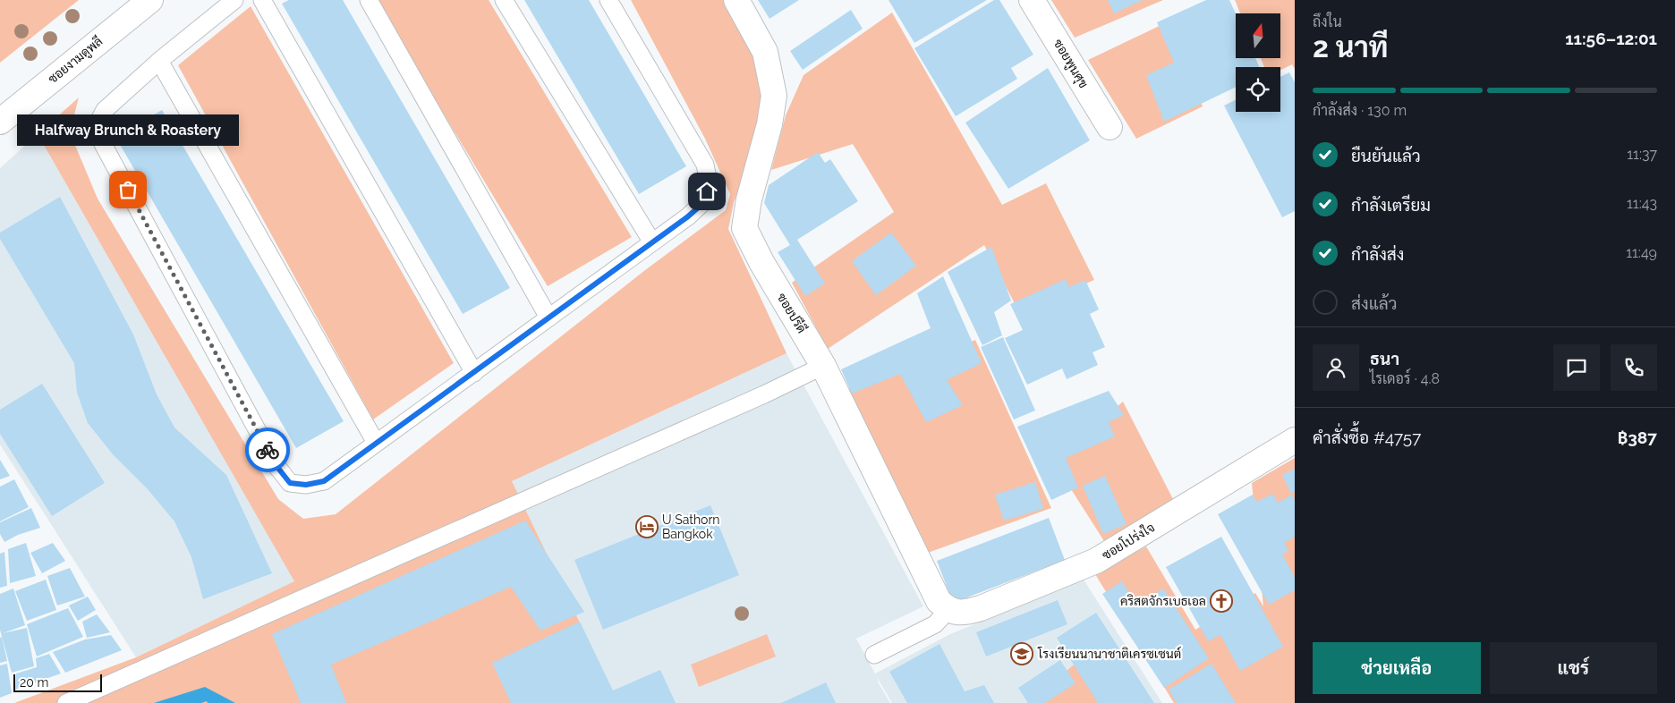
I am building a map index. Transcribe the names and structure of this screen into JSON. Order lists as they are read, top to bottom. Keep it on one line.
{"streets":{"street":["ซอยงามดูพลี","ซอยพูนศุข","ซอยปรีดี","ซอยโปร่งใจ"]},"crossings":[["ซอยปรีดี","ซอยโปร่งใจ"]],"places":{"other":["Halfway Brunch & Roastery"],"hotel":["U Sathorn Bangkok"],"church":["คริสตจักรเบธเอล"],"school or university":["โรงเรียนนานาชาติเครซเซนต์"]},"scale_bar":"20 m","north":"top","page":{"heading":["2 นาที","ถึงใน","11:56–12:01"],"panel":["ธนา","ไรเดอร์ · 4.8","คำสั่งซื้อ #4757","฿387"],"bar":"กำลังส่ง · 130 m","bubble":"Halfway Brunch & Roastery","list":[["ยืนยันแล้ว","11:37"],["กำลังเตรียม","11:43"],["กำลังส่ง","11:49"],"ส่งแล้ว"],"buttons":["ช่วยเหลือ","แชร์"],"scale":"20 m"}}
